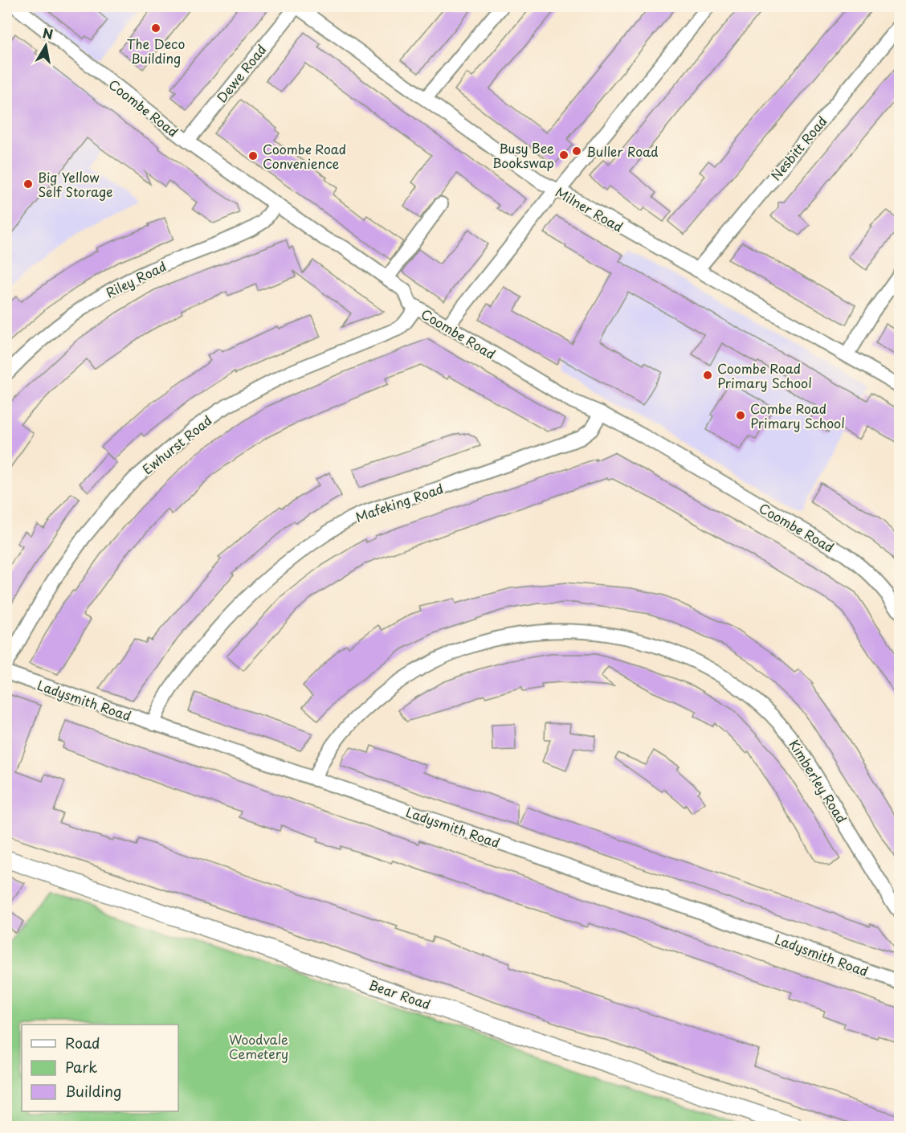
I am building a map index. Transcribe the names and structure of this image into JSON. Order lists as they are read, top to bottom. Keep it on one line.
{"streets":{"street":["Dewe Road","Coombe Road","Nesbitt Road","Milner Road","Riley Road","Ewhurst Road","Mafeking Road","Ladysmith Road","Kimberley Road","Bear Road"]},"crossings":[["Dewe Road","Coombe Road"],["Dewe Road","Milner Road"],["Coombe Road","Riley Road"],["Coombe Road","Ewhurst Road"],["Coombe Road","Mafeking Road"],["Nesbitt Road","Milner Road"],["Mafeking Road","Ladysmith Road"],["Ladysmith Road","Kimberley Road"]],"parks":["Woodvale Cemetery"],"places":["The Deco Building","Buller Road","Busy Bee Bookswap","Coombe Road Convenience","Big Yellow Self Storage","Coombe Road Primary School","Combe Road Primary School"],"legend":["Road","Park","Building"],"north":"top"}
